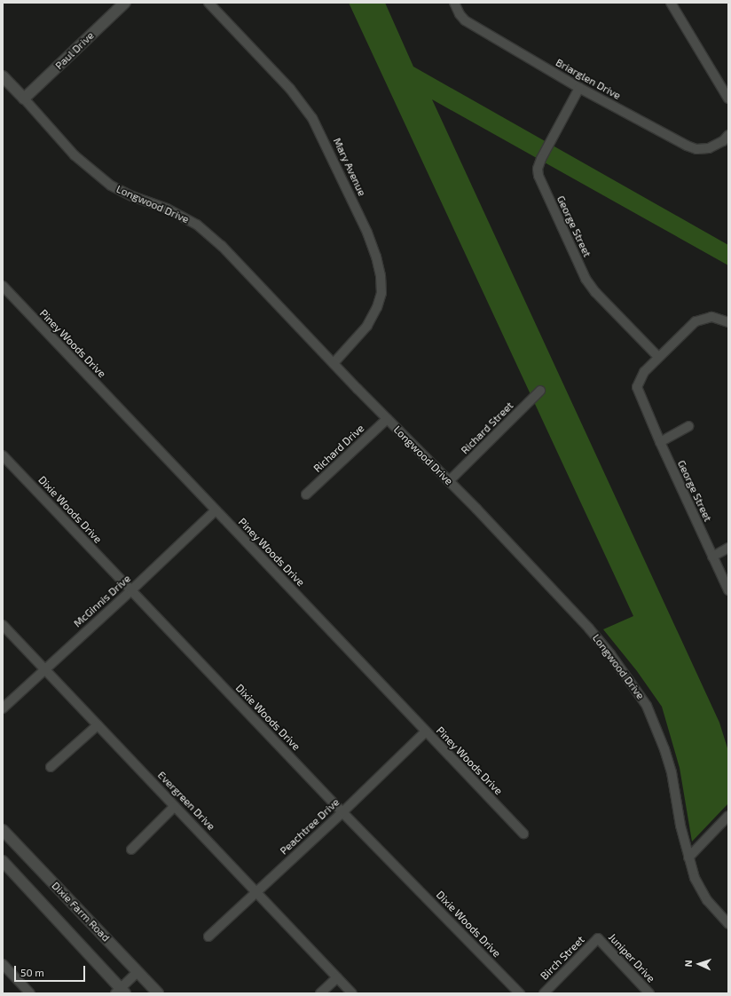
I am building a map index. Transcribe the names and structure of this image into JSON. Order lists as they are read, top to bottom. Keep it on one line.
{"streets":{"main road":["Paul Drive","Longwood Drive","Dixie Farm Road"],"street":["Briarglen Drive","Mary Avenue","George Street","Piney Woods Drive","Richard Street","Richard Drive","Dixie Woods Drive","McGinnis Drive","Evergreen Drive","Peachtree Drive","Birch Street","Juniper Drive"]},"crossings":[["Paul Drive","Longwood Drive"],["Briarglen Drive","George Street"],["Mary Avenue","Longwood Drive"],["Longwood Drive","Richard Street"],["Longwood Drive","Richard Drive"],["Piney Woods Drive","McGinnis Drive"],["Piney Woods Drive","Peachtree Drive"],["Dixie Woods Drive","McGinnis Drive"],["Dixie Woods Drive","Peachtree Drive"],["McGinnis Drive","Evergreen Drive"],["Evergreen Drive","Peachtree Drive"],["Birch Street","Juniper Drive"]],"scale_bar":"50 m","north":"left"}
